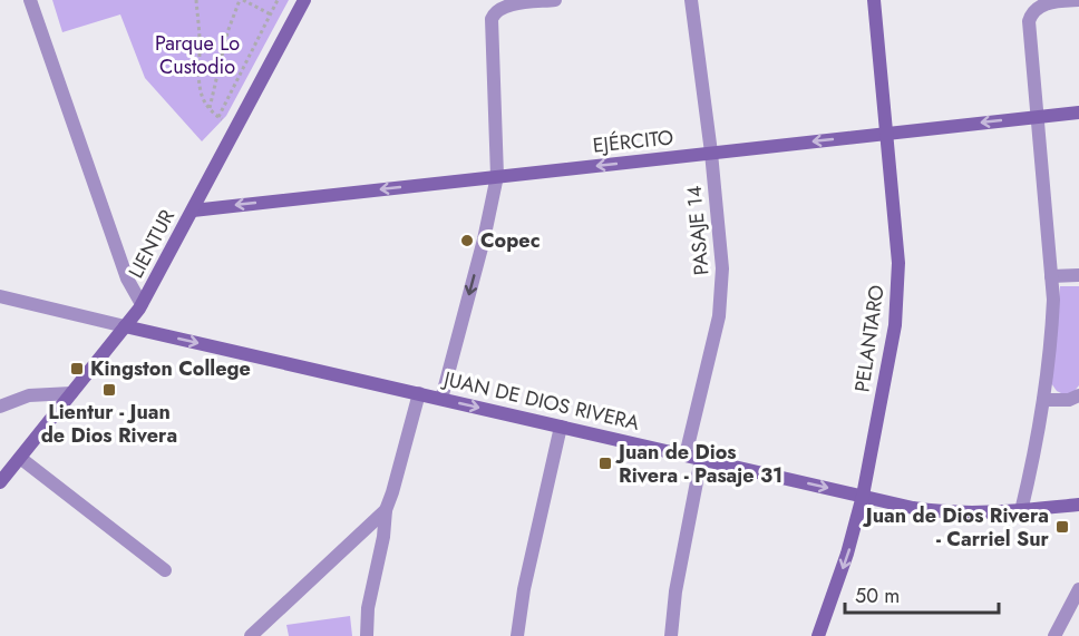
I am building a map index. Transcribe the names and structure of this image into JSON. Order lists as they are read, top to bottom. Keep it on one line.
{"streets":{"main road":["EJÉRCITO","LIENTUR","PELANTARO","JUAN DE DIOS RIVERA"],"street":["PASAJE 14"]},"crossings":[["EJÉRCITO","PASAJE 14"],["EJÉRCITO","LIENTUR"],["EJÉRCITO","PELANTARO"],["PASAJE 14","JUAN DE DIOS RIVERA"],["LIENTUR","JUAN DE DIOS RIVERA"],["PELANTARO","JUAN DE DIOS RIVERA"]],"one_way":["EJÉRCITO","JUAN DE DIOS RIVERA"],"parks":["Parque Lo Custodio"],"places":{"other":["Copec"],"transit":["Kingston College","Lientur - Juan de Dios Rivera","Juan de Dios Rivera - Pasaje 31","Juan de Dios Rivera - Carriel Sur"]},"scale_bar":"50 m"}
